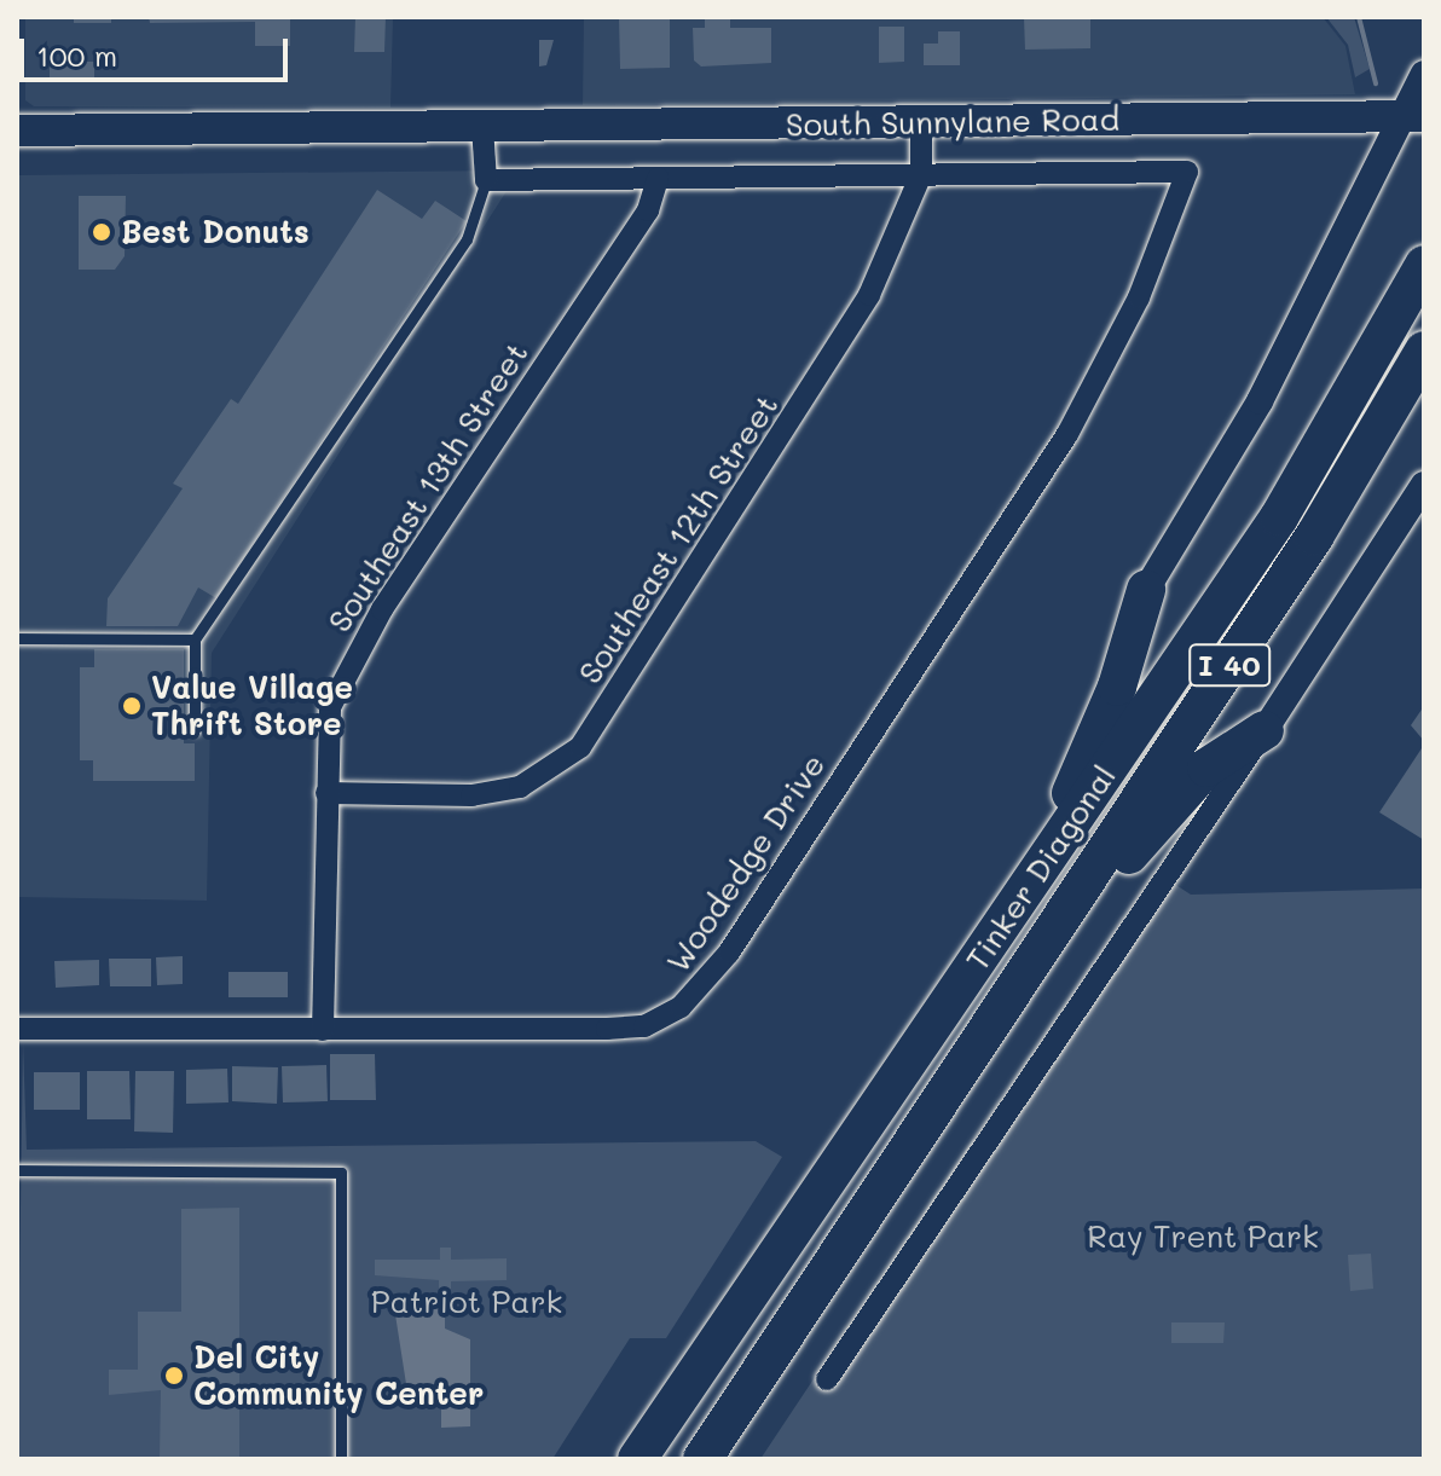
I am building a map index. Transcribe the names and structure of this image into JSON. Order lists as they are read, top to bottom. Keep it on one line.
{"streets":{"highway":["I 40","Tinker Diagonal"],"main road":["South Sunnylane Road"],"street":["Southeast 13th Street","Southeast 12th Street","Woodedge Drive"]},"crossings":[["South Sunnylane Road","Southeast 13th Street"],["South Sunnylane Road","Southeast 12th Street"],["South Sunnylane Road","Woodedge Drive"],["Southeast 13th Street","Southeast 12th Street"],["Southeast 13th Street","Woodedge Drive"]],"parks":["Ray Trent Park","Patriot Park"],"places":["Best Donuts","Value Village Thrift Store","Del City Community Center"],"scale_bar":"100 m"}
